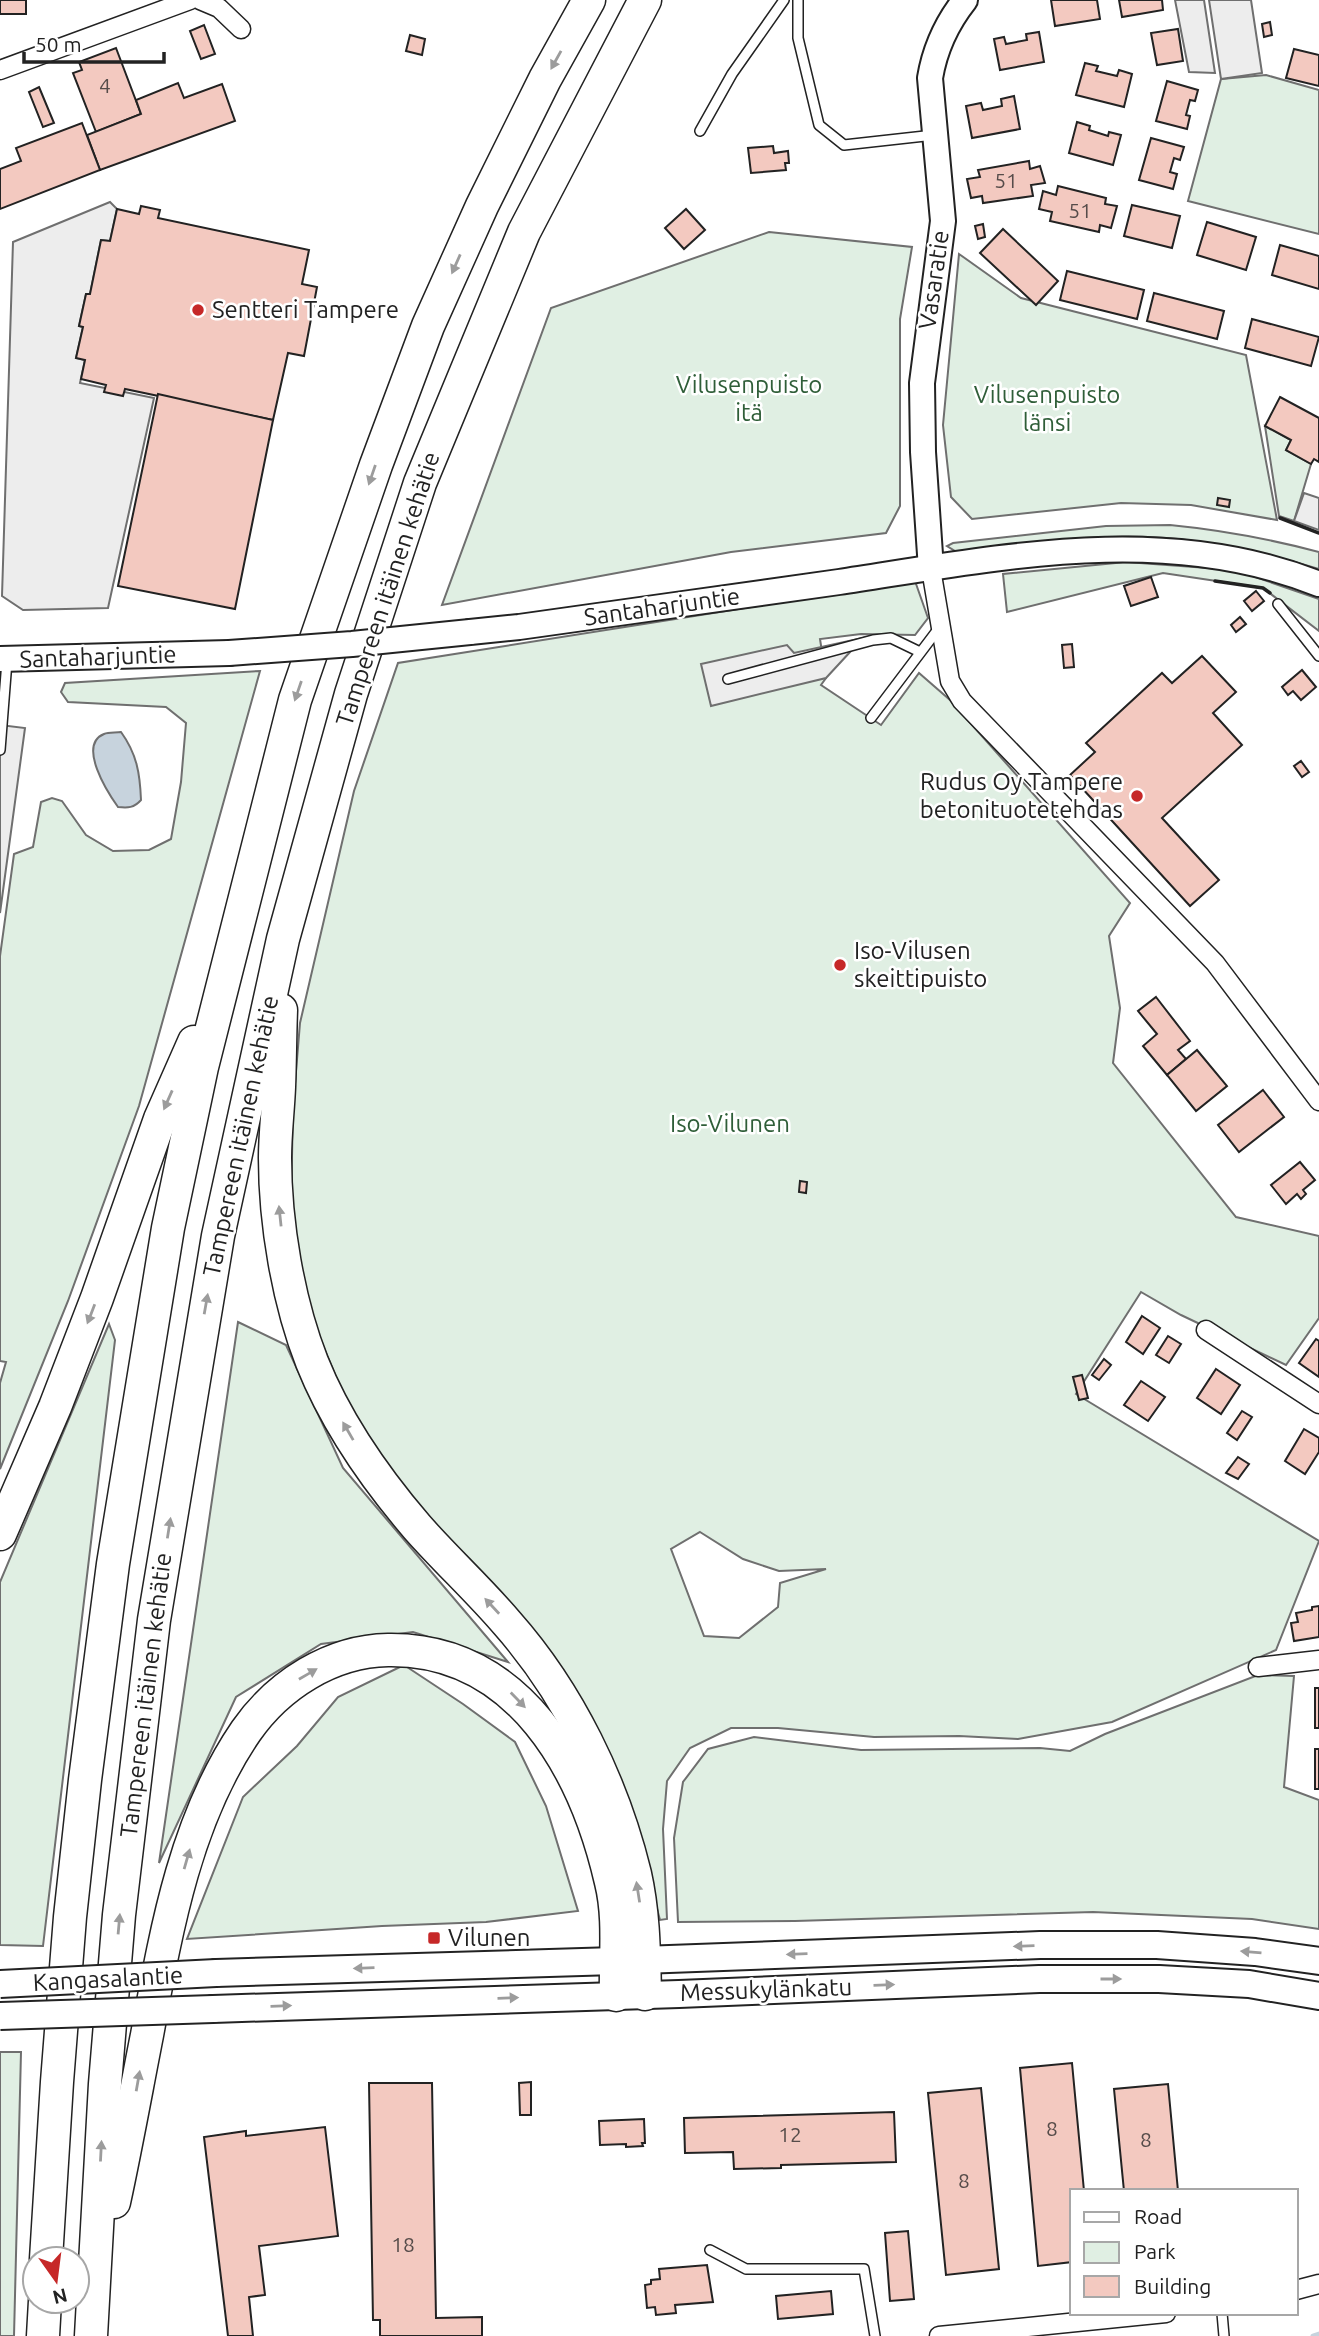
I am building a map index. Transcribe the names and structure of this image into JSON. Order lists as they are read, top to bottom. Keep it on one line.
{"streets":{"highway":["Tampereen itäinen kehätie"],"main road":["Vasaratie","Santaharjuntie","Kangasalantie","Messukylänkatu"]},"crossings":[["Vasaratie","Santaharjuntie"],["Kangasalantie","Messukylänkatu"]],"parks":["Vilusenpuisto itä","Vilusenpuisto länsi","Iso-Vilunen"],"places":{"other":["Sentteri Tampere","Rudus Oy Tampere betonituotetehdas","Iso-Vilusen skeittipuisto"],"transit":["Vilunen"]},"house_numbers":["4","51","51","8","12","8","8","18"],"legend":["Road","Park","Building"],"scale_bar":"50 m","north":"bottom"}
